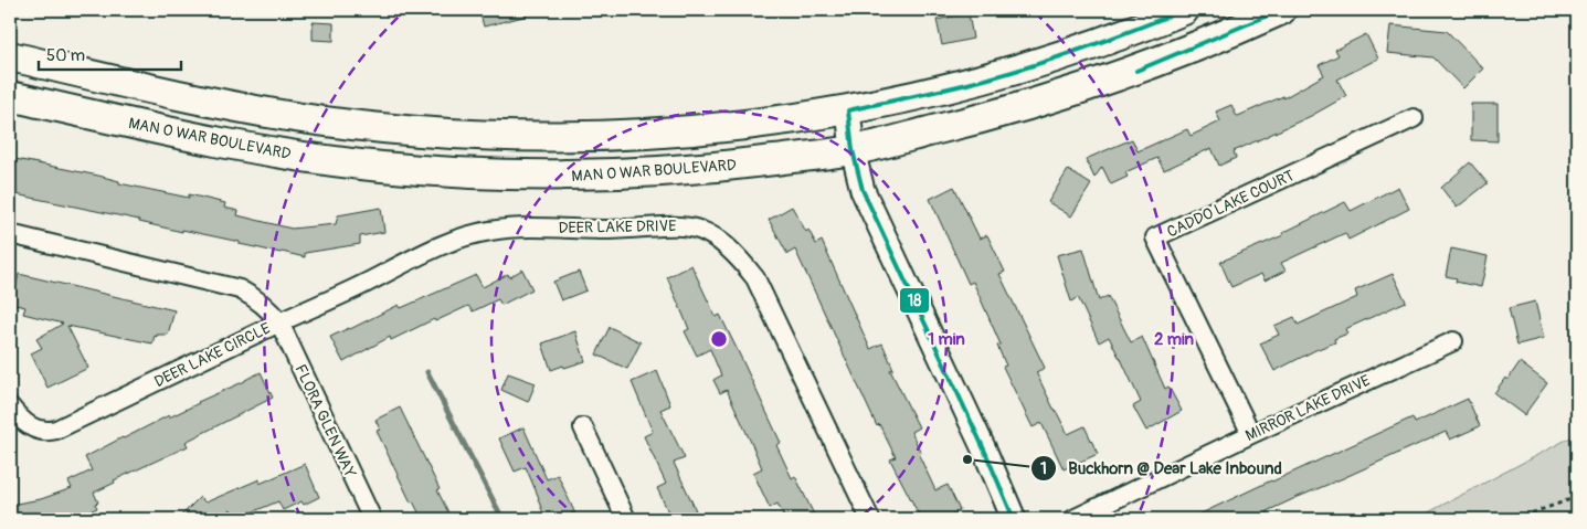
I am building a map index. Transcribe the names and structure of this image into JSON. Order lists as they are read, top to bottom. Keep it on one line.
{"streets":{"main road":["MAN O WAR BOULEVARD"],"street":["CADDO LAKE COURT","DEER LAKE DRIVE","DEER LAKE CIRCLE","MIRROR LAKE DRIVE","FLORA GLEN WAY"]},"crossings":[["CADDO LAKE COURT","MIRROR LAKE DRIVE"],["DEER LAKE DRIVE","DEER LAKE CIRCLE"],["DEER LAKE DRIVE","FLORA GLEN WAY"],["DEER LAKE CIRCLE","FLORA GLEN WAY"]],"places":["Buckhorn @ Dear Lake Inbound"],"lines":["transit line 18"],"scale_bar":"50 m","rings":["1 min","2 min"]}
